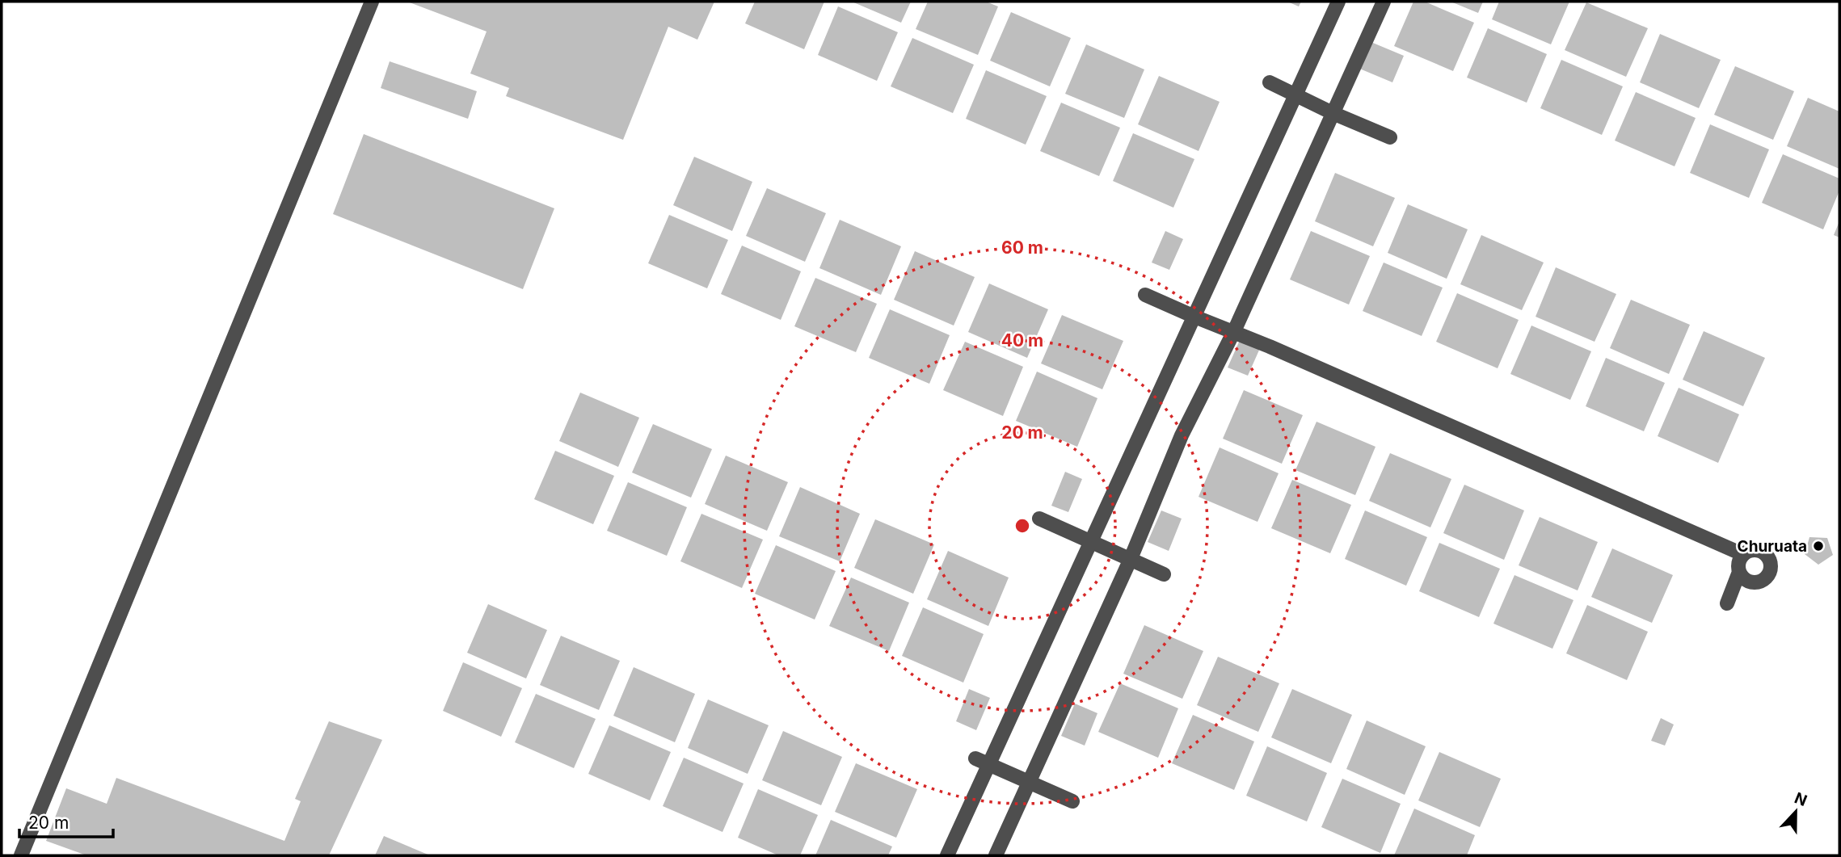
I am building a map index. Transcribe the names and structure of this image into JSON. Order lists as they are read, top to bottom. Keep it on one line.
{"places":["Churuata"],"scale_bar":"20 m","north":"top","rings":["60 m","40 m","20 m"]}
